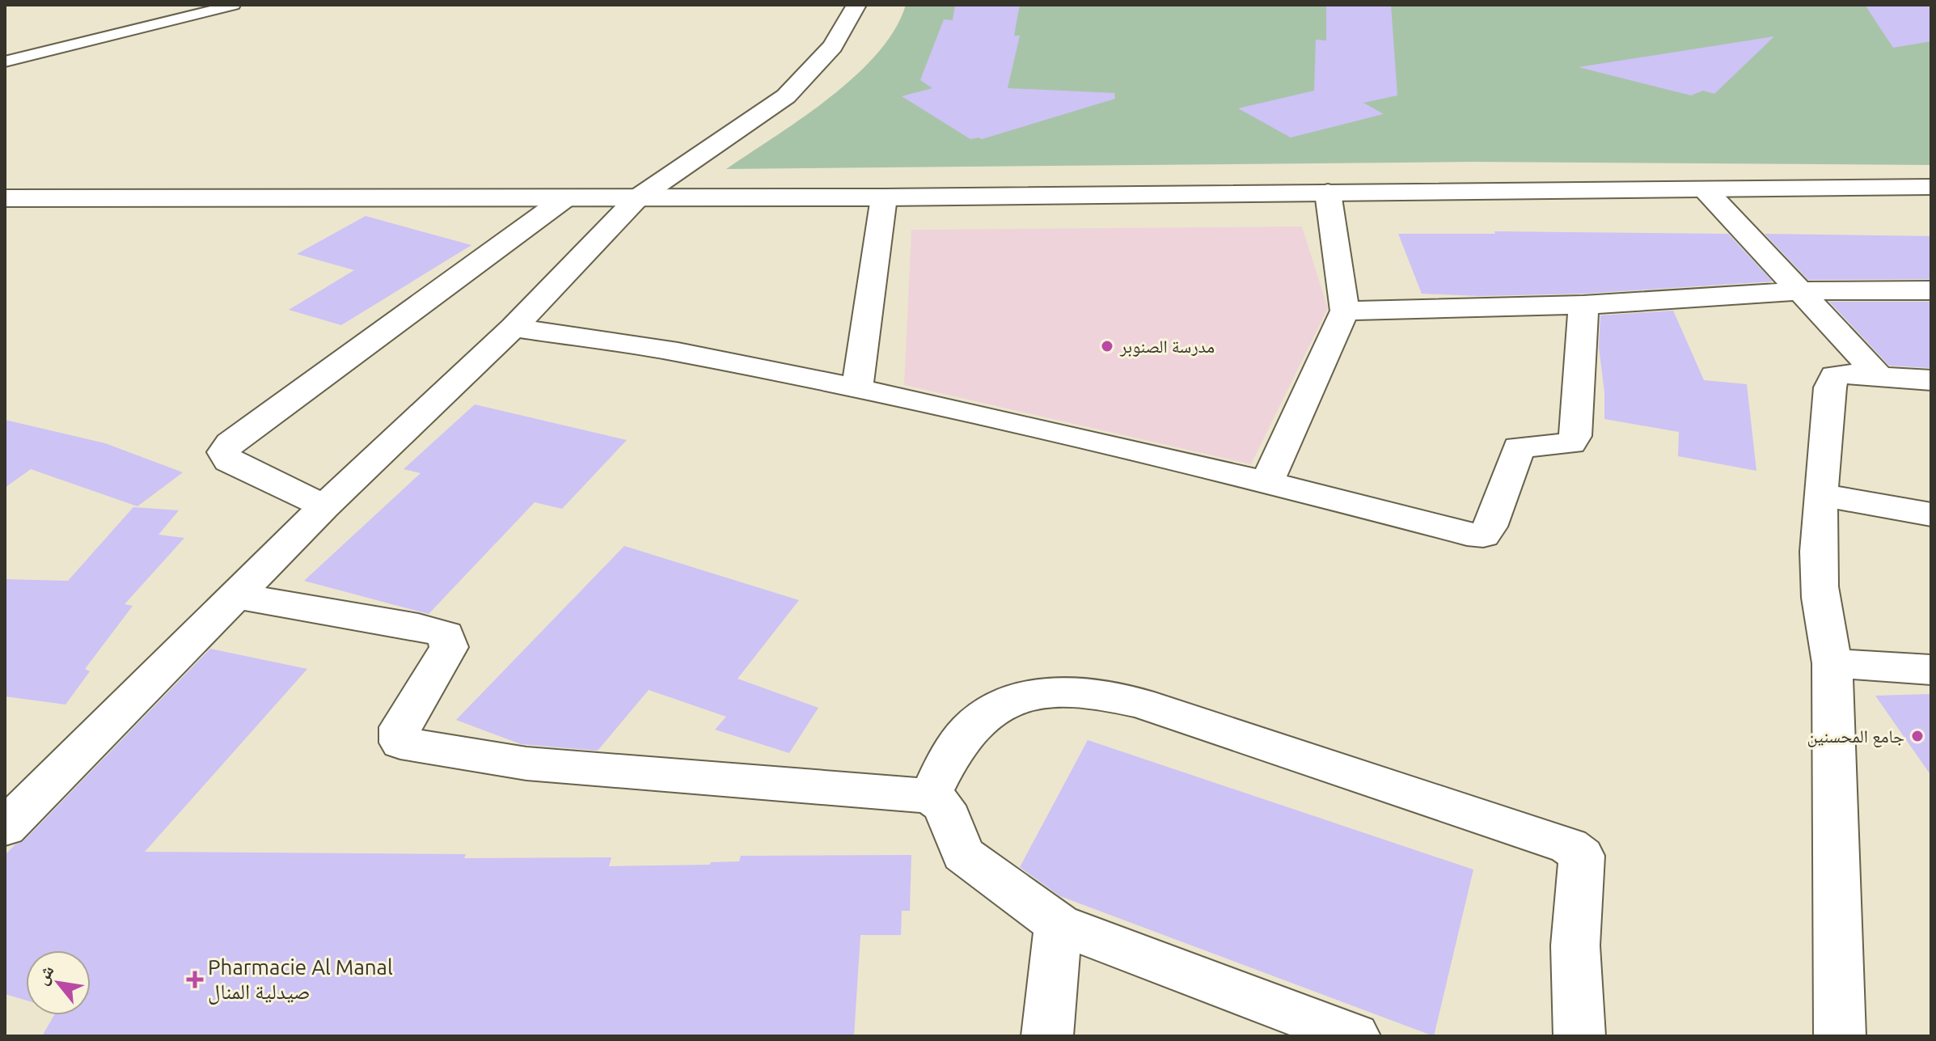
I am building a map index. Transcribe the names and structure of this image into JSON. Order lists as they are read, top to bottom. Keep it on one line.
{"places":{"other":["مدرسة الصنوبر","جامع المحسنين"],"health":["Pharmacie Al Manal صيدلية المنال"]},"north":"top left"}
